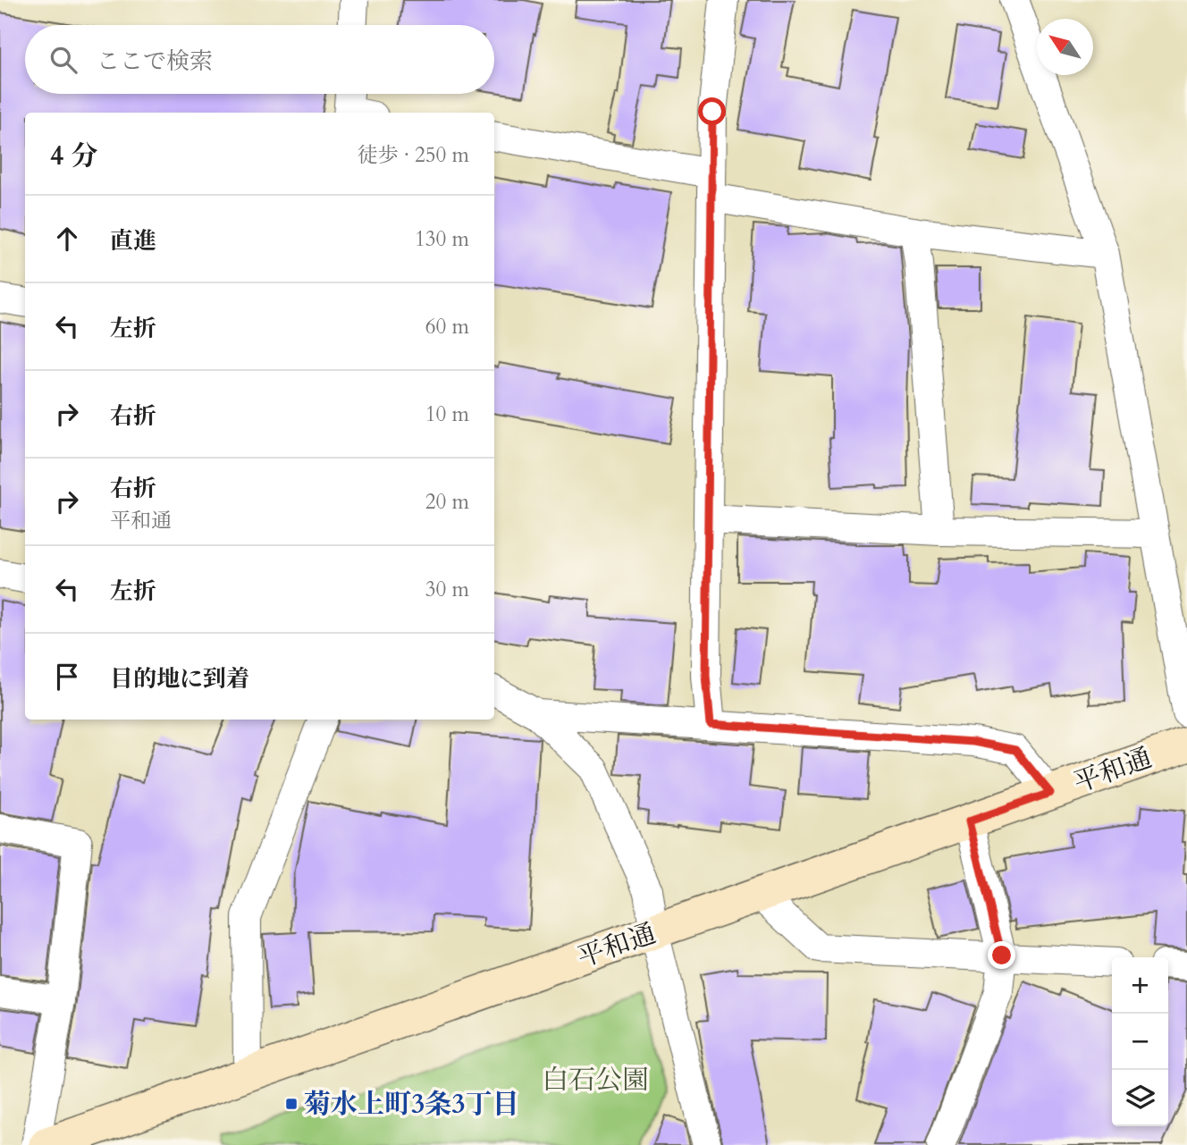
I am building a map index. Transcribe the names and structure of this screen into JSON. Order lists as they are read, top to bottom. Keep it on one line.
{"streets":{"street":["平和通"]},"parks":["白石公園"],"places":{"transit":["菊水上町3条3丁目"]},"north":"top left","page":{"search":"ここで検索","heading":["4 分","徒歩 · 250 m"],"list":[["直進","130 m"],["左折","60 m"],["右折","10 m"],["右折","平和通","20 m"],["左折","30 m"],"目的地に到着"],"map_buttons":["+","−"]}}
